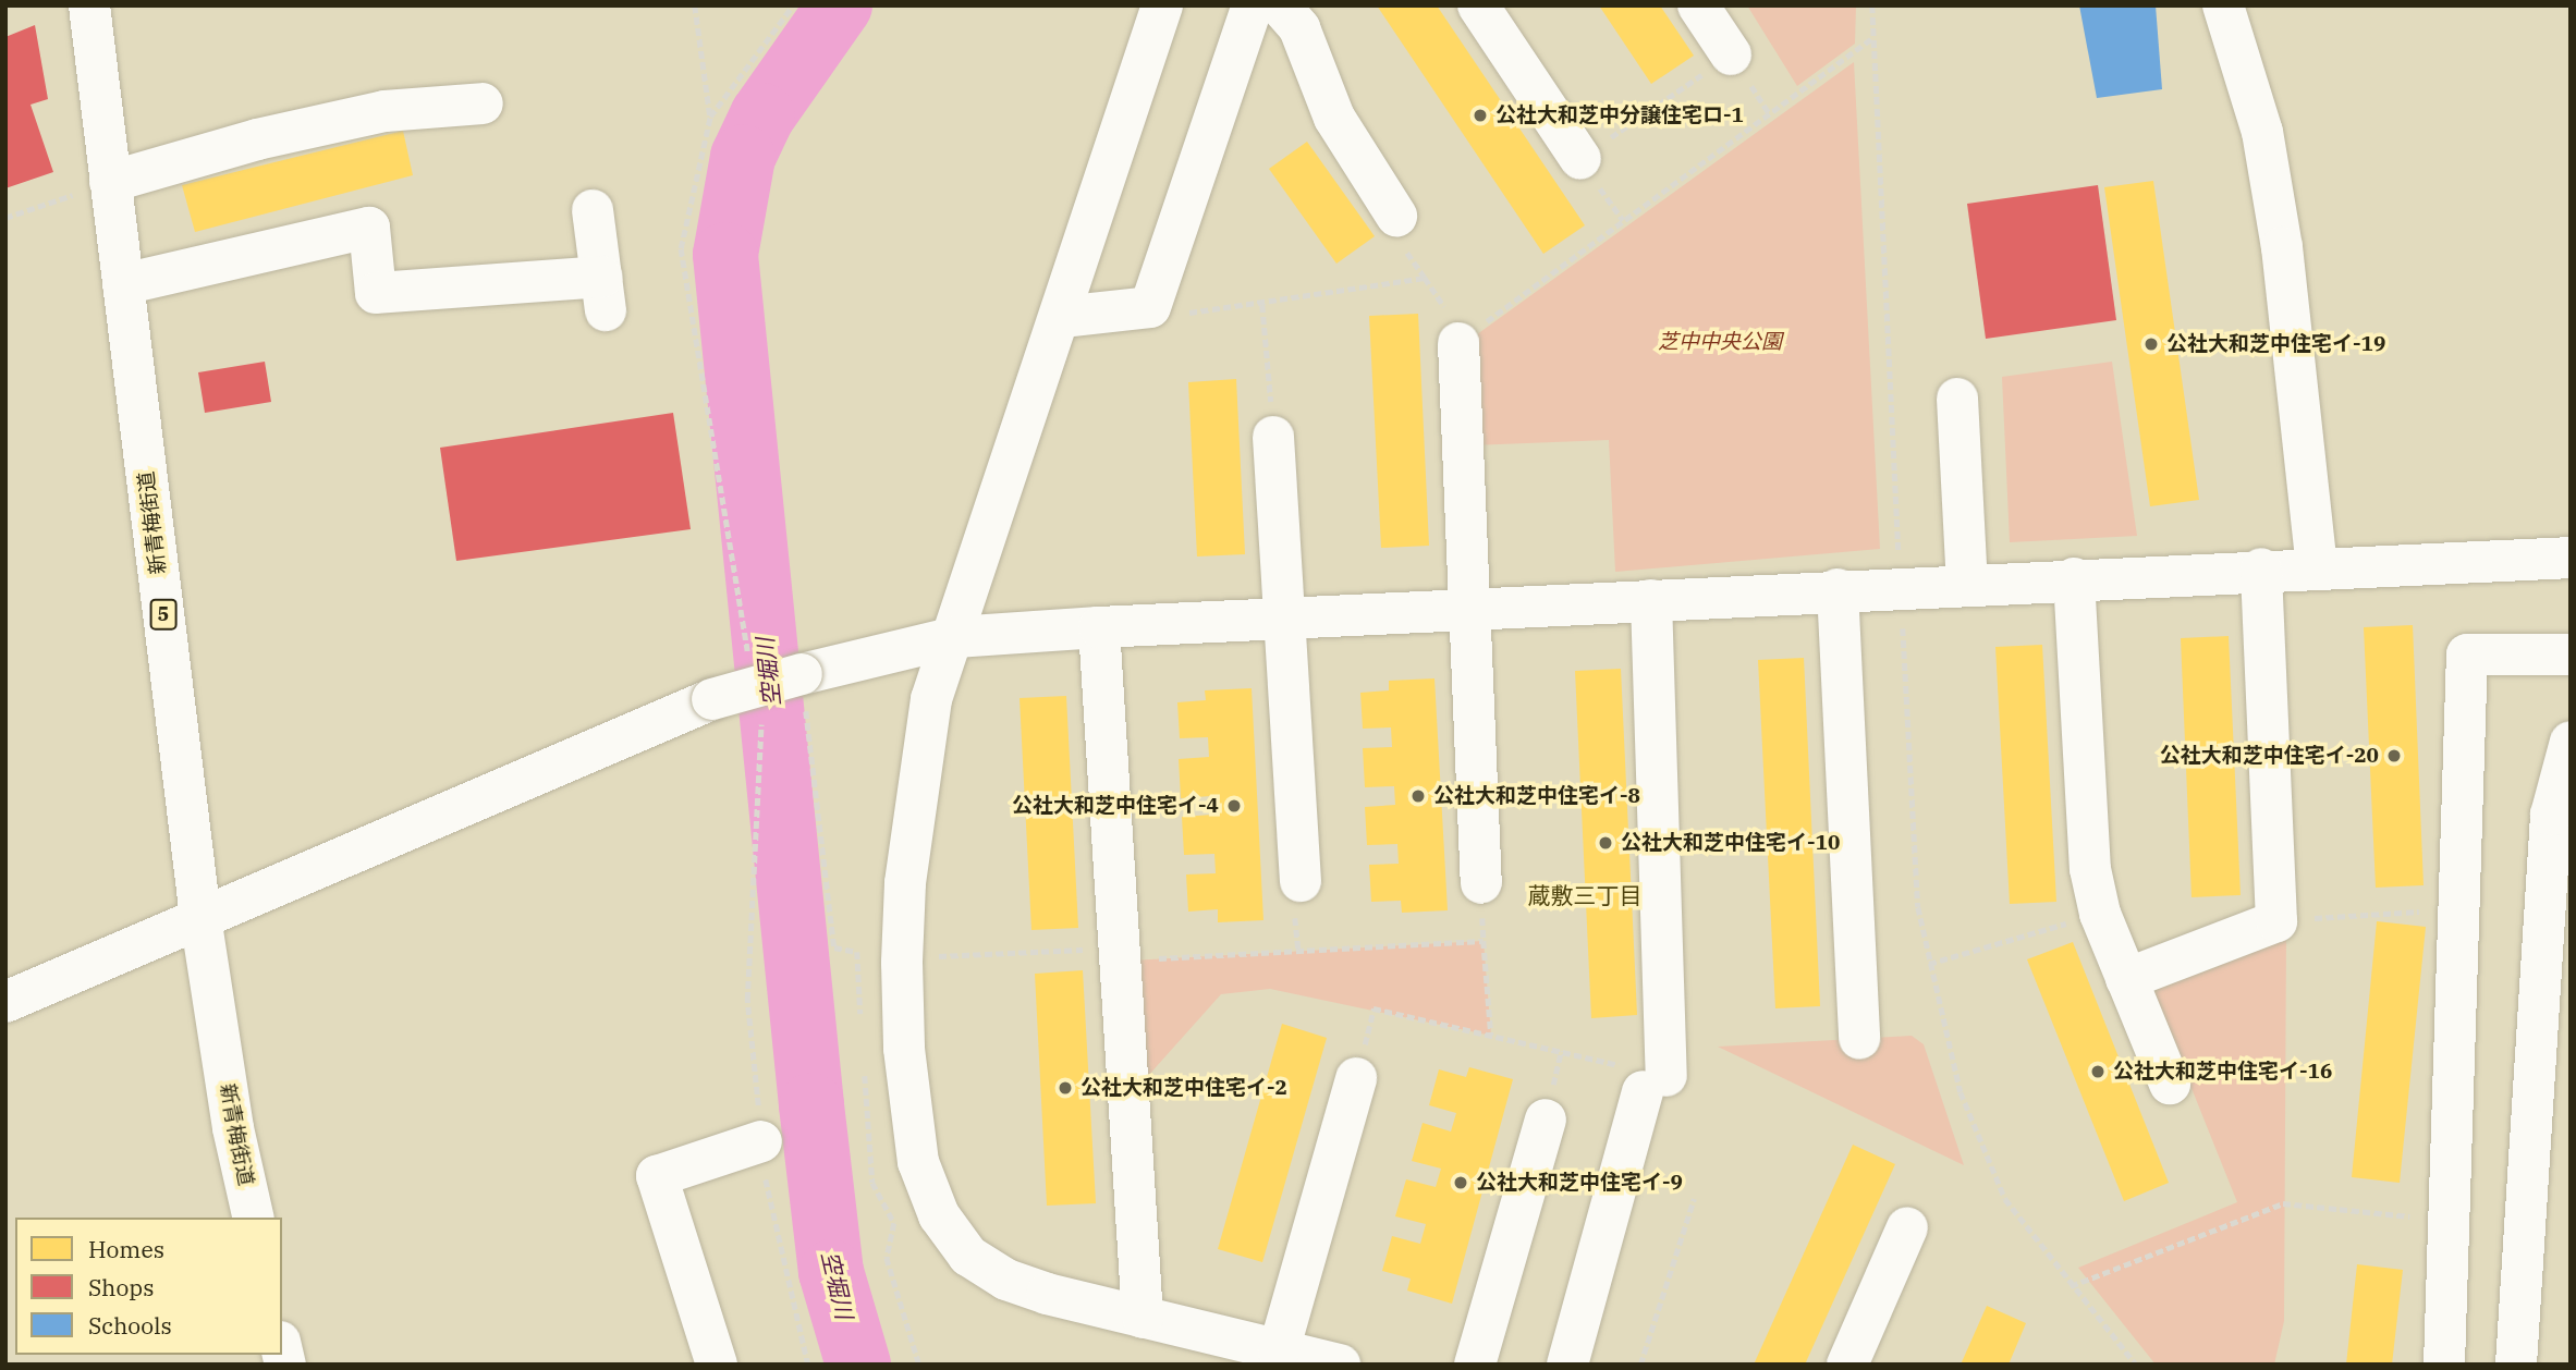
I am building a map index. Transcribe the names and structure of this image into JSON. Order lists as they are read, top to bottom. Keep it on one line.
{"streets":{"street":["新青梅街道","5"]},"districts":["蔵敷三丁目"],"water":["空堀川"],"parks":["芝中中央公園"],"places":["公社大和芝中分譲住宅ロ-1","公社大和芝中住宅イ-19","公社大和芝中住宅イ-20","公社大和芝中住宅イ-8","公社大和芝中住宅イ-4","公社大和芝中住宅イ-10","公社大和芝中住宅イ-16","公社大和芝中住宅イ-2","公社大和芝中住宅イ-9"],"legend":["Homes","Shops","Schools"]}
